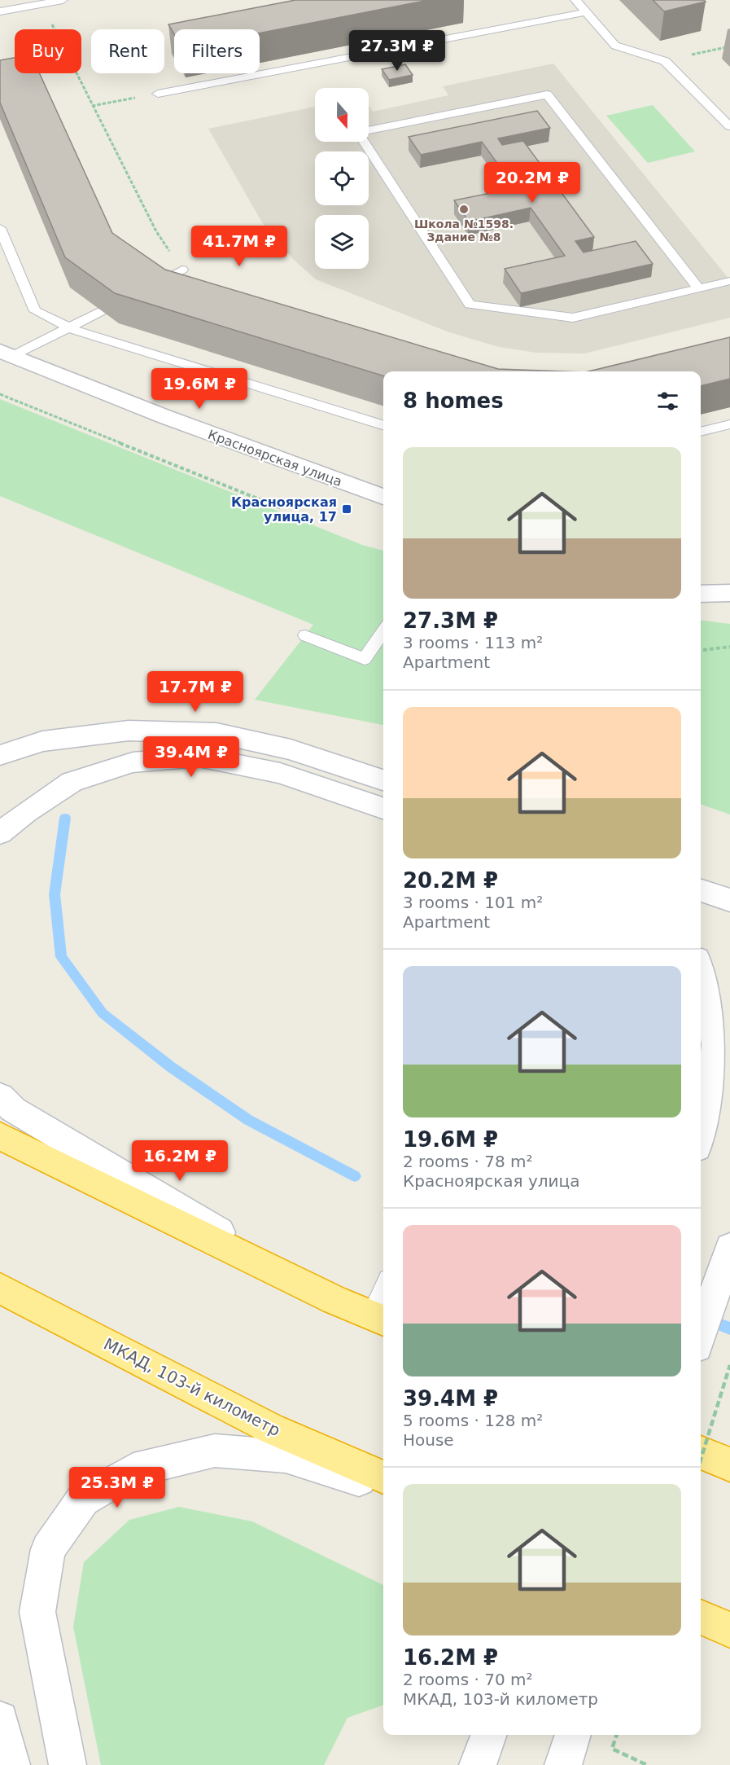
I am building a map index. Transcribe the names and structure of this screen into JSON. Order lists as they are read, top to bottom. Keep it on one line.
{"streets":{"highway":["МКАД, 103-й километр"],"main road":["Красноярская улица"]},"places":{"other":["Школа №1598. Здание №8"],"transit":["Красноярская улица, 17"]},"north":"bottom","page":{"chip":["Buy","Rent","Filters"],"price":["27.3M ₽","20.2M ₽","41.7M ₽","19.6M ₽","17.7M ₽","39.4M ₽","16.2M ₽","25.3M ₽"],"heading":"8 homes","list":[{"name":"27.3M ₽","note":"3 rooms · 113 m² · Apartment"},{"name":"20.2M ₽","note":"3 rooms · 101 m² · Apartment"},{"name":"19.6M ₽","note":"2 rooms · 78 m² · Красноярская улица"},{"name":"39.4M ₽","note":"5 rooms · 128 m² · House"},{"name":"16.2M ₽","note":"2 rooms · 70 m² · МКАД, 103-й километр"}]}}
